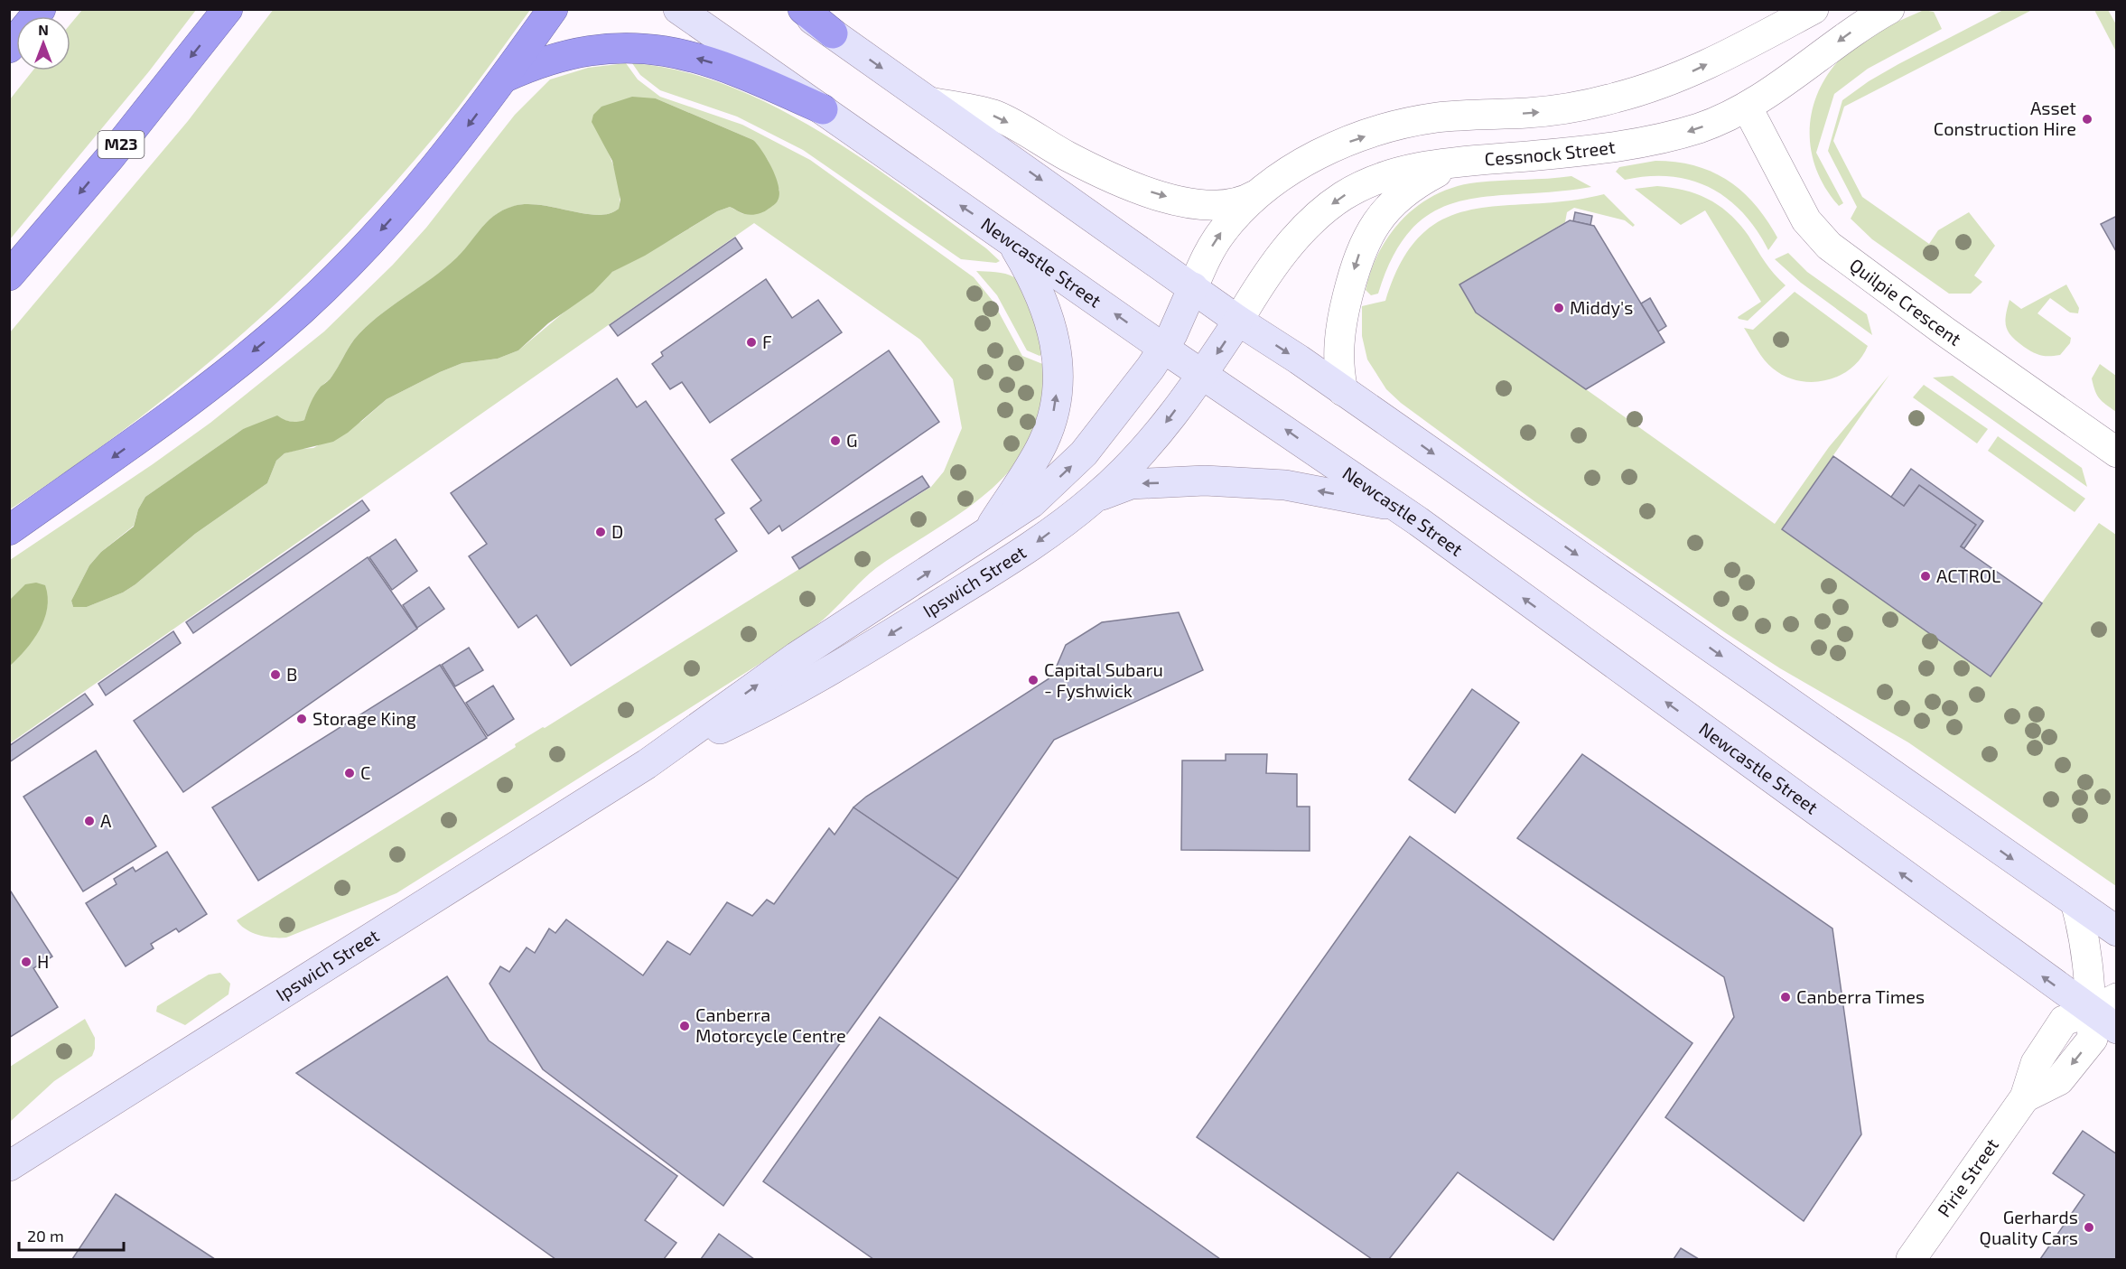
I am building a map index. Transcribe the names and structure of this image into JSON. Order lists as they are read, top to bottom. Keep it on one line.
{"streets":{"highway":["M23"],"main road":["Newcastle Street","Ipswich Street"],"street":["Cessnock Street","Quilpie Crescent","Pirie Street"]},"crossings":[["Cessnock Street","Quilpie Crescent"],["Cessnock Street","Ipswich Street"],["Newcastle Street","Ipswich Street"],["Newcastle Street","Pirie Street"]],"places":["Asset Construction Hire","Middy's","F","G","D","ACTROL","B","Capital Subaru - Fyshwick","Storage King","C","A","H","Canberra Times","Canberra Motorcycle Centre","Gerhards Quality Cars"],"scale_bar":"20 m","north":"top"}
